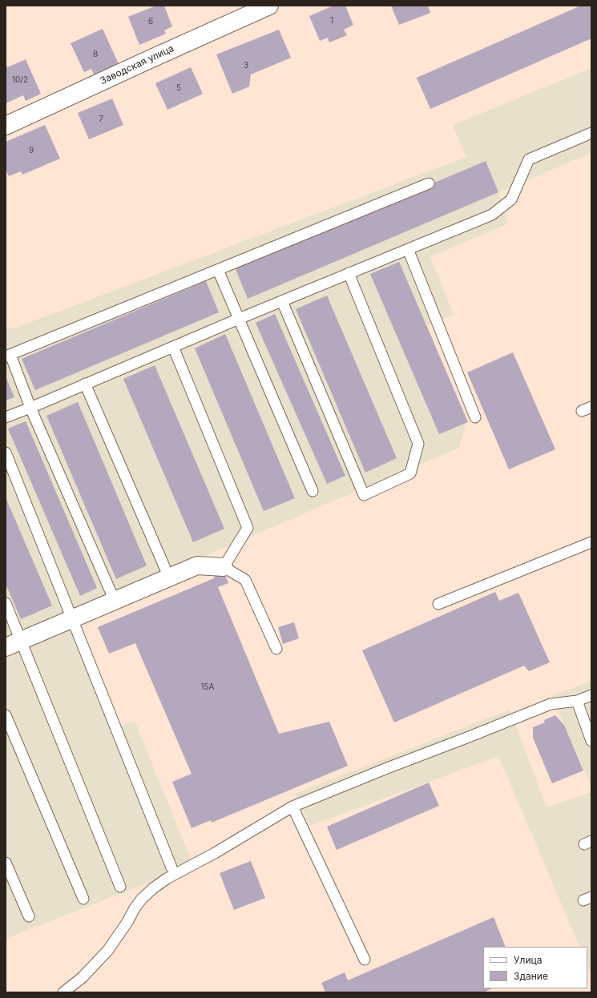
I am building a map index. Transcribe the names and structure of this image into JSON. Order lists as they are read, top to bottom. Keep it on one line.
{"streets":{"street":["Заводская улица"]},"house_numbers":["1","6","8","3","10/2","5","7","9","15А"],"legend":["Улица","Здание"]}
